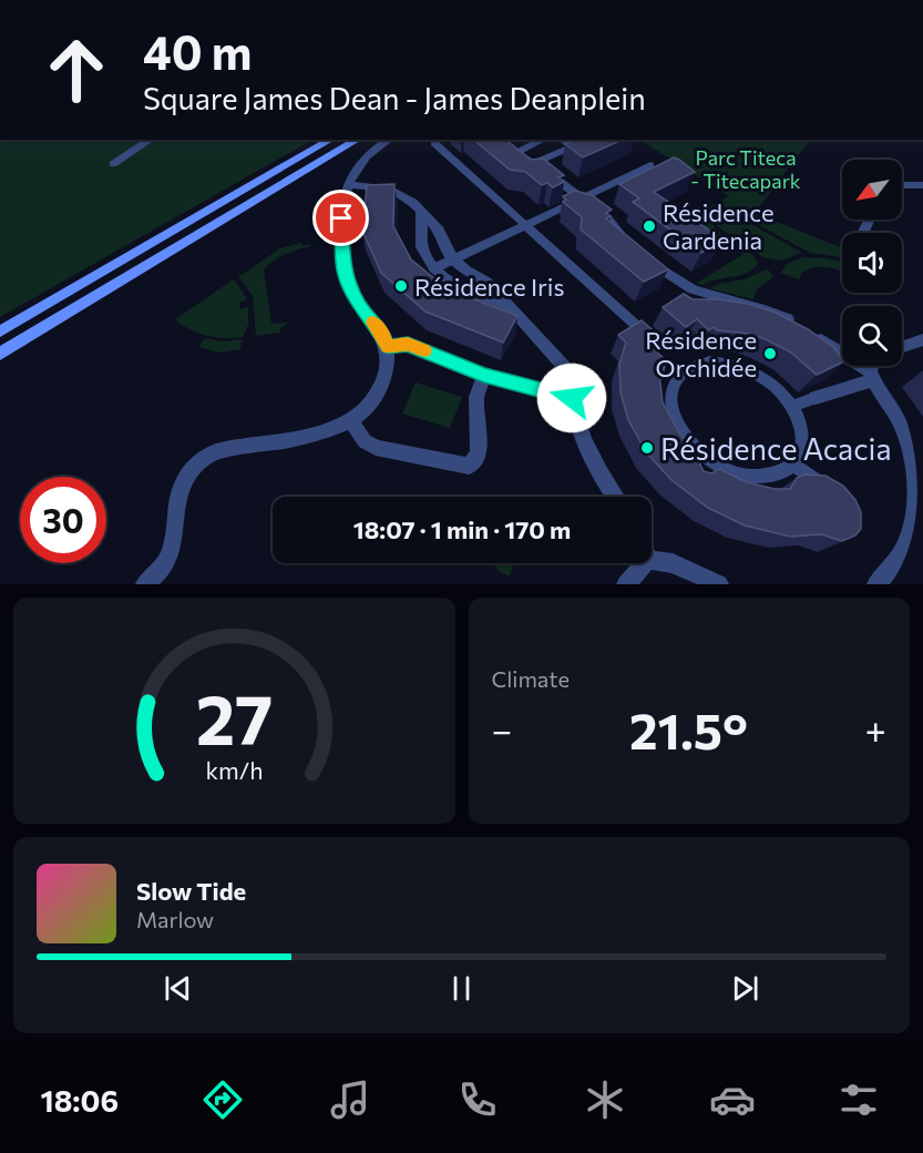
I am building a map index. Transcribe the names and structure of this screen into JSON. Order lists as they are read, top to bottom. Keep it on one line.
{"parks":["Parc Titeca - Titecapark"],"places":["Résidence Gardenia","Résidence Iris","Résidence Orchidée","Résidence Acacia"],"north":"bottom left","page":{"turn":["40 m","Square James Dean - James Deanplein"],"limit":"30","trip":"18:07 · 1 min · 170 m","tile":"Climate","heat":["−","21.5°","+"],"song":["Slow Tide","Marlow"],"tabs":"18:06","gauge":["27","km/h"]}}
